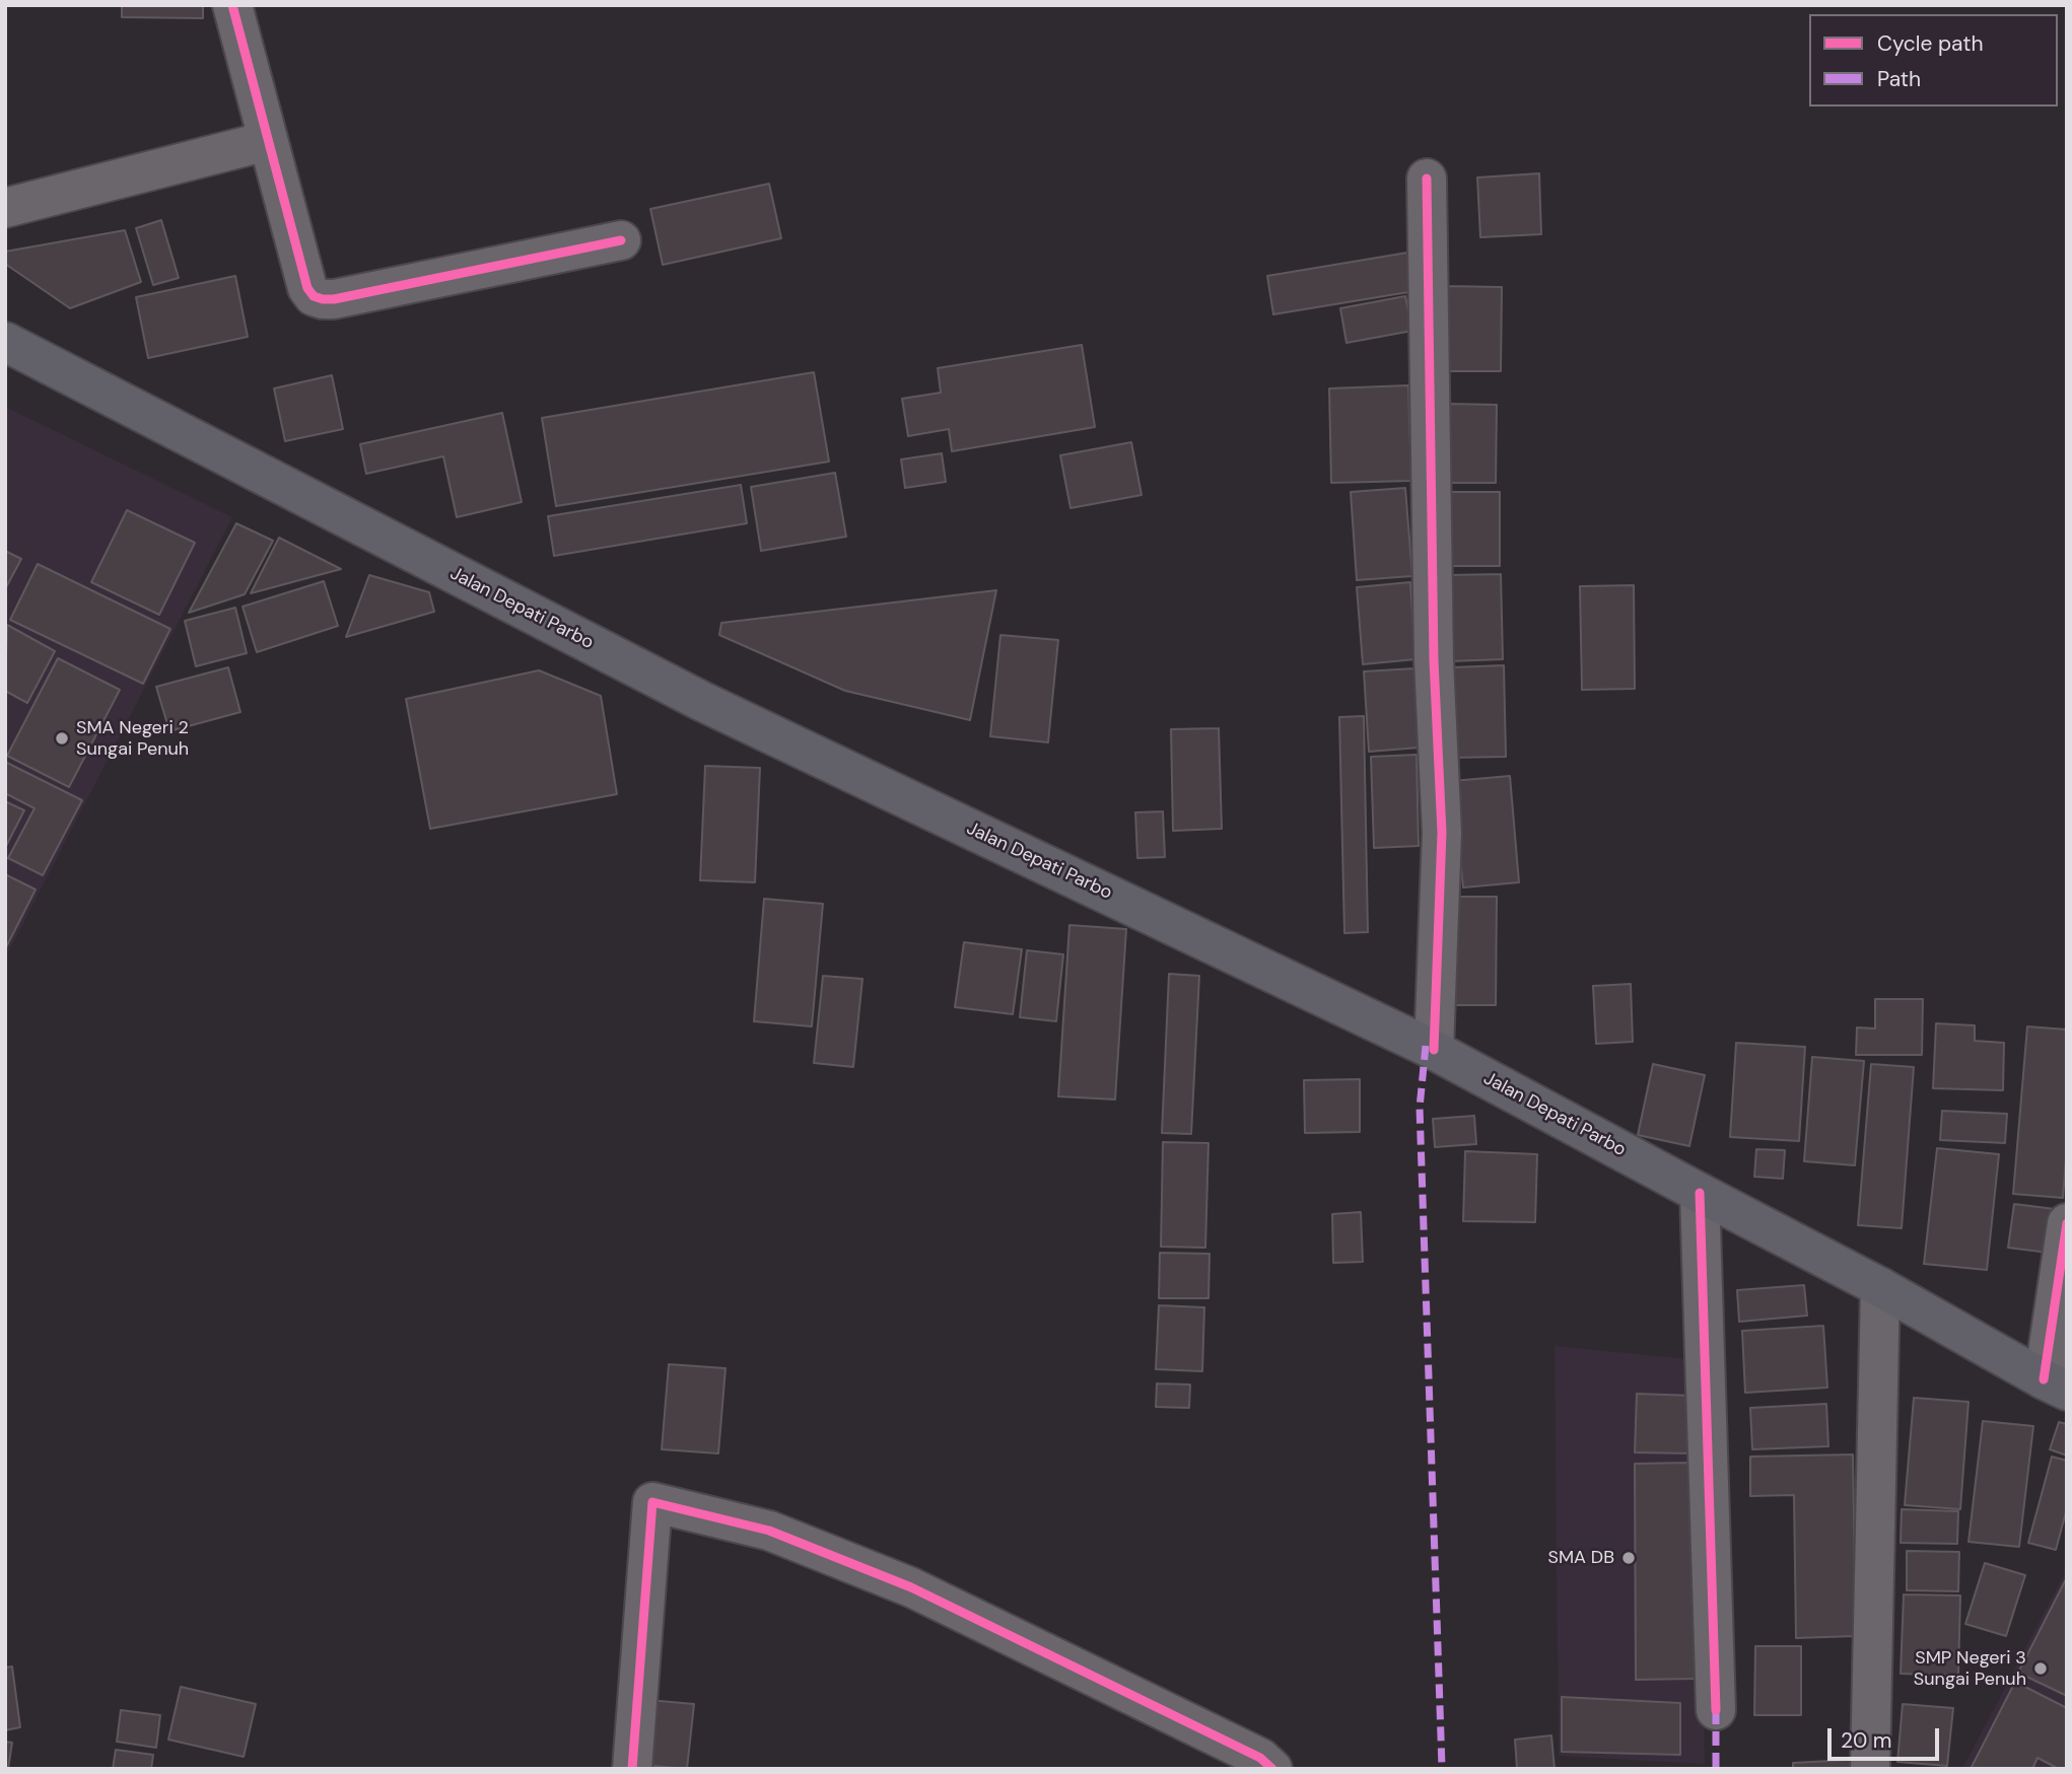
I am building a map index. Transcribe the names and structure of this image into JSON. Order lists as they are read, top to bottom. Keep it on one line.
{"streets":{"main road":["Jalan Depati Parbo"]},"places":["SMA Negeri 2 Sungai Penuh","SMA DB","SMP Negeri 3 Sungai Penuh"],"legend":["Cycle path","Path"],"scale_bar":"20 m"}
